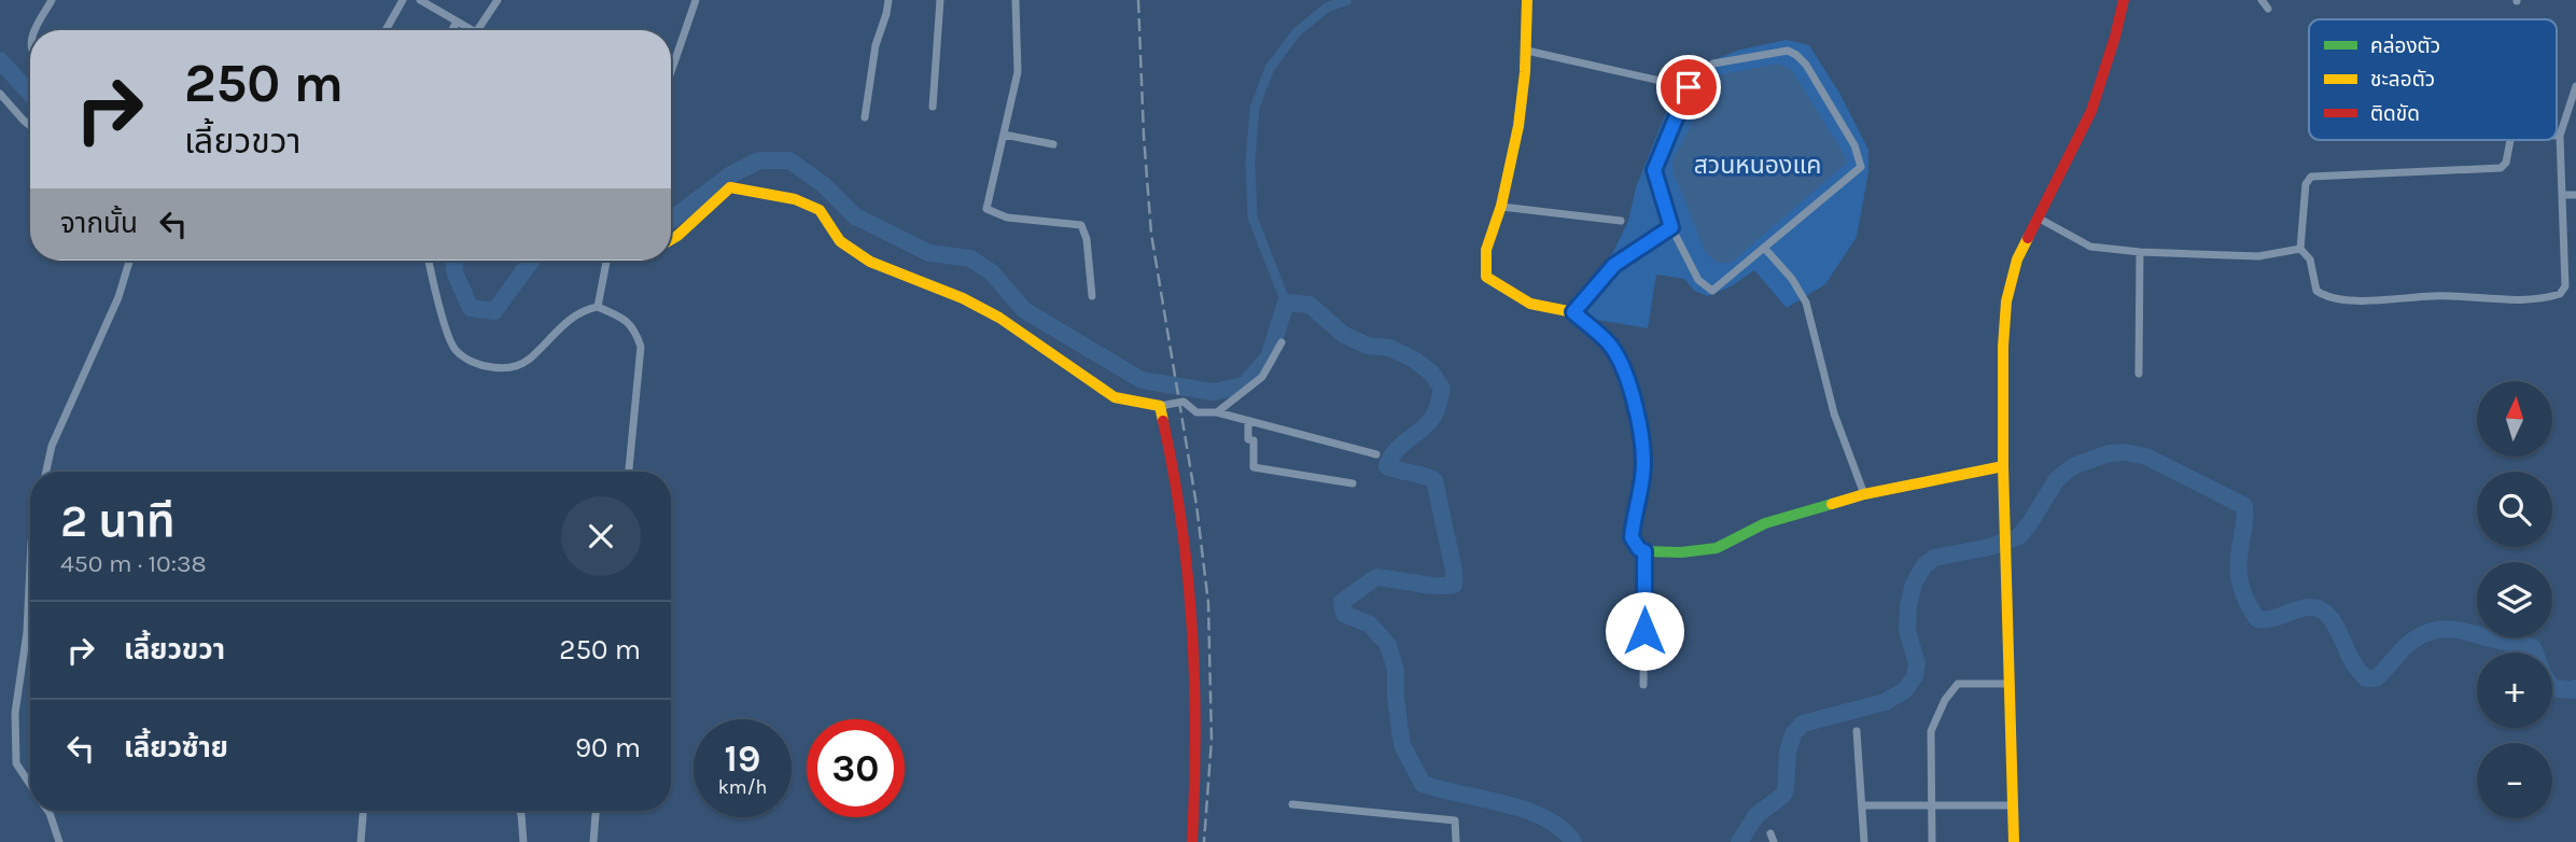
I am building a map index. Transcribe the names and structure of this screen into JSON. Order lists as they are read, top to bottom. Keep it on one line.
{"parks":["สวนหนองแค"],"legend":["คล่องตัว","ชะลอตัว","ติดขัด"],"north":"top","page":{"turn":["250 m","เลี้ยวขวา"],"then":"จากนั้น","map_buttons":["+","−"],"heading":["2 นาที","450 m · 10:38"],"list":[{"name":"เลี้ยวขวา","value":"250 m"},{"name":"เลี้ยวซ้าย","value":"90 m"}],"speed":"19 km/h","limit":"30"}}
